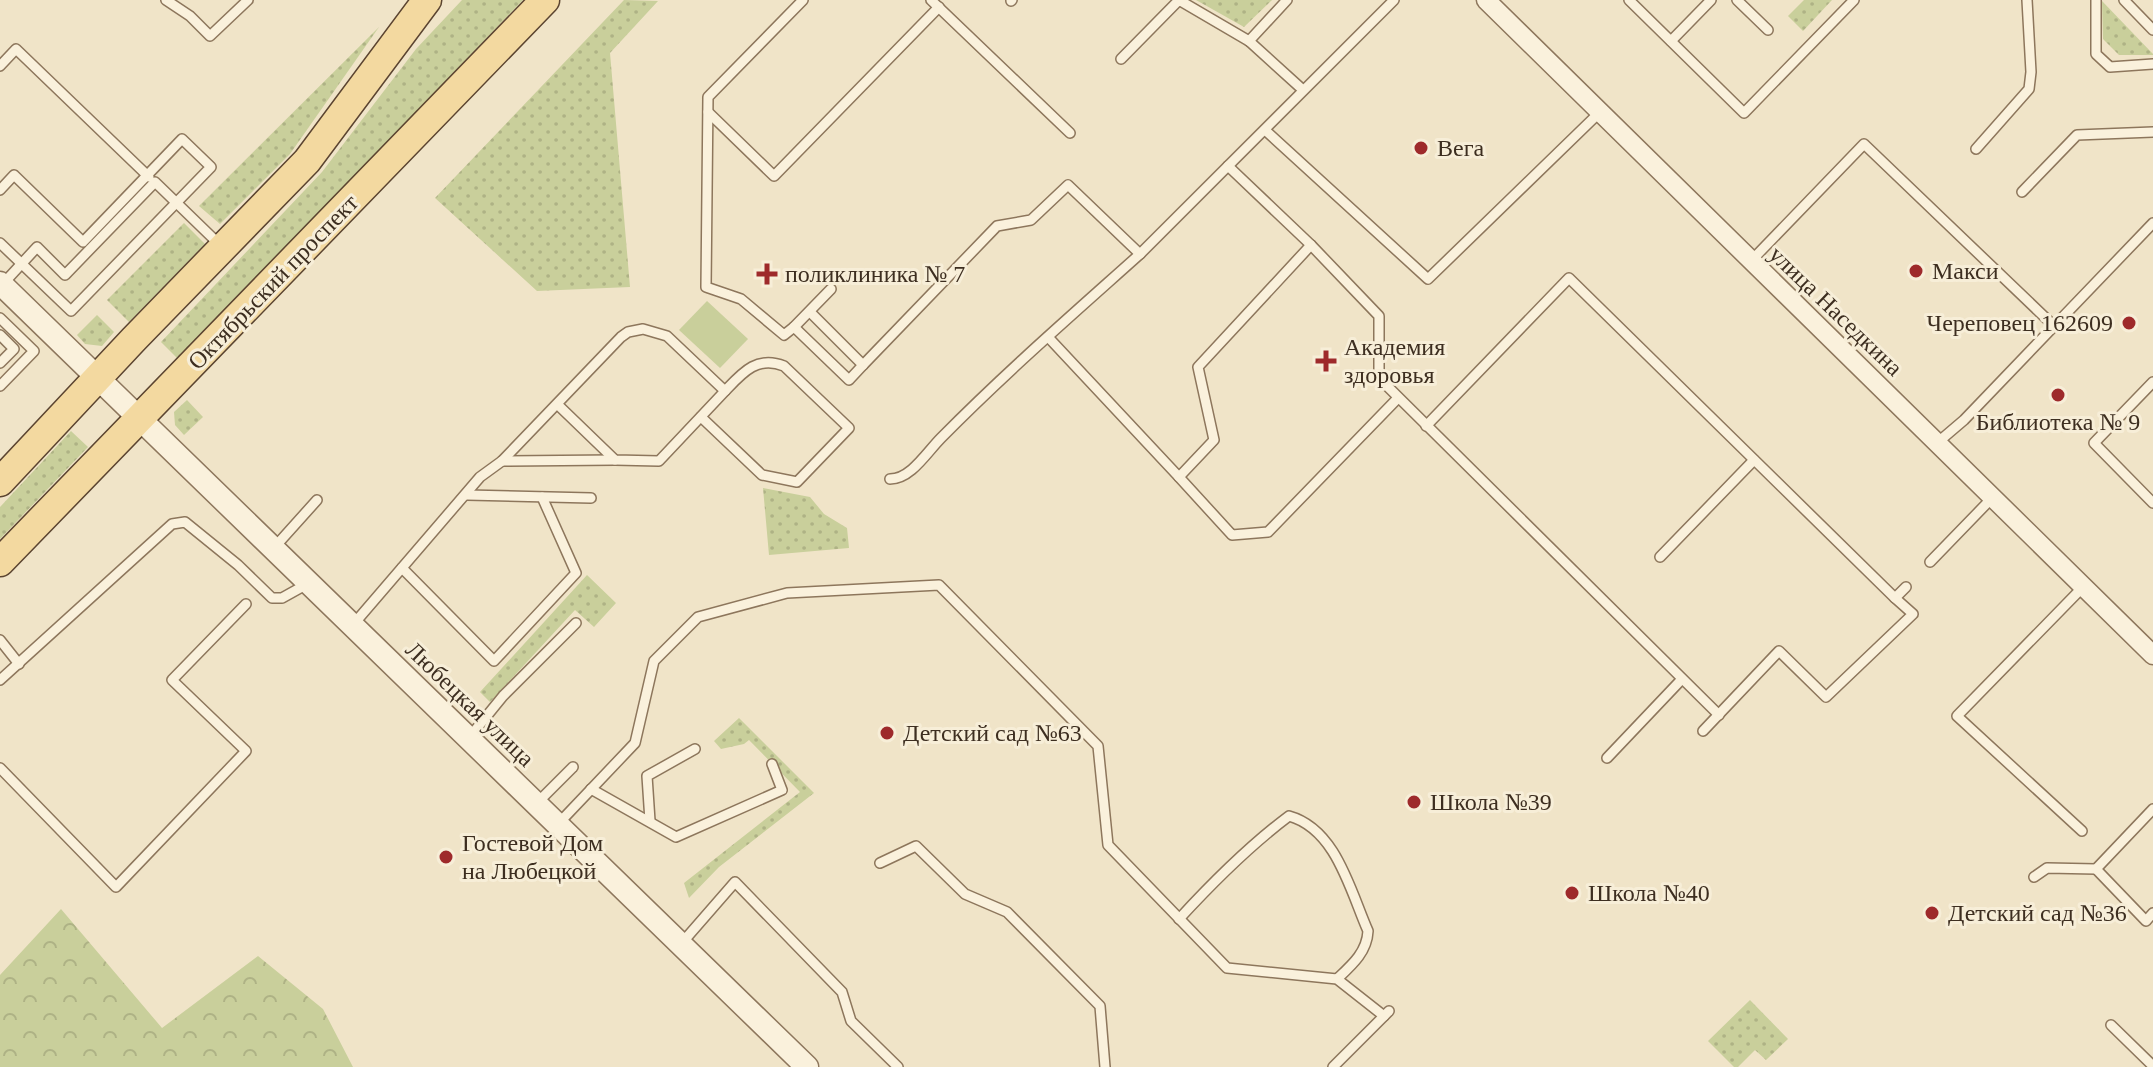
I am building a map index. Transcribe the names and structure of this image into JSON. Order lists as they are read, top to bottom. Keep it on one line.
{"streets":{"main road":["Октябрьский проспект"],"street":["улица Наседкина","Любецкая улица"]},"crossings":[["Октябрьский проспект","Любецкая улица"]],"places":{"other":["Вега","Макси","Череповец 162609","Библиотека № 9","Детский сад №63","Школа №39","Гостевой Дом на Любецкой","Школа №40","Детский сад №36"],"health":["поликлиника № 7","Академия здоровья"]}}
